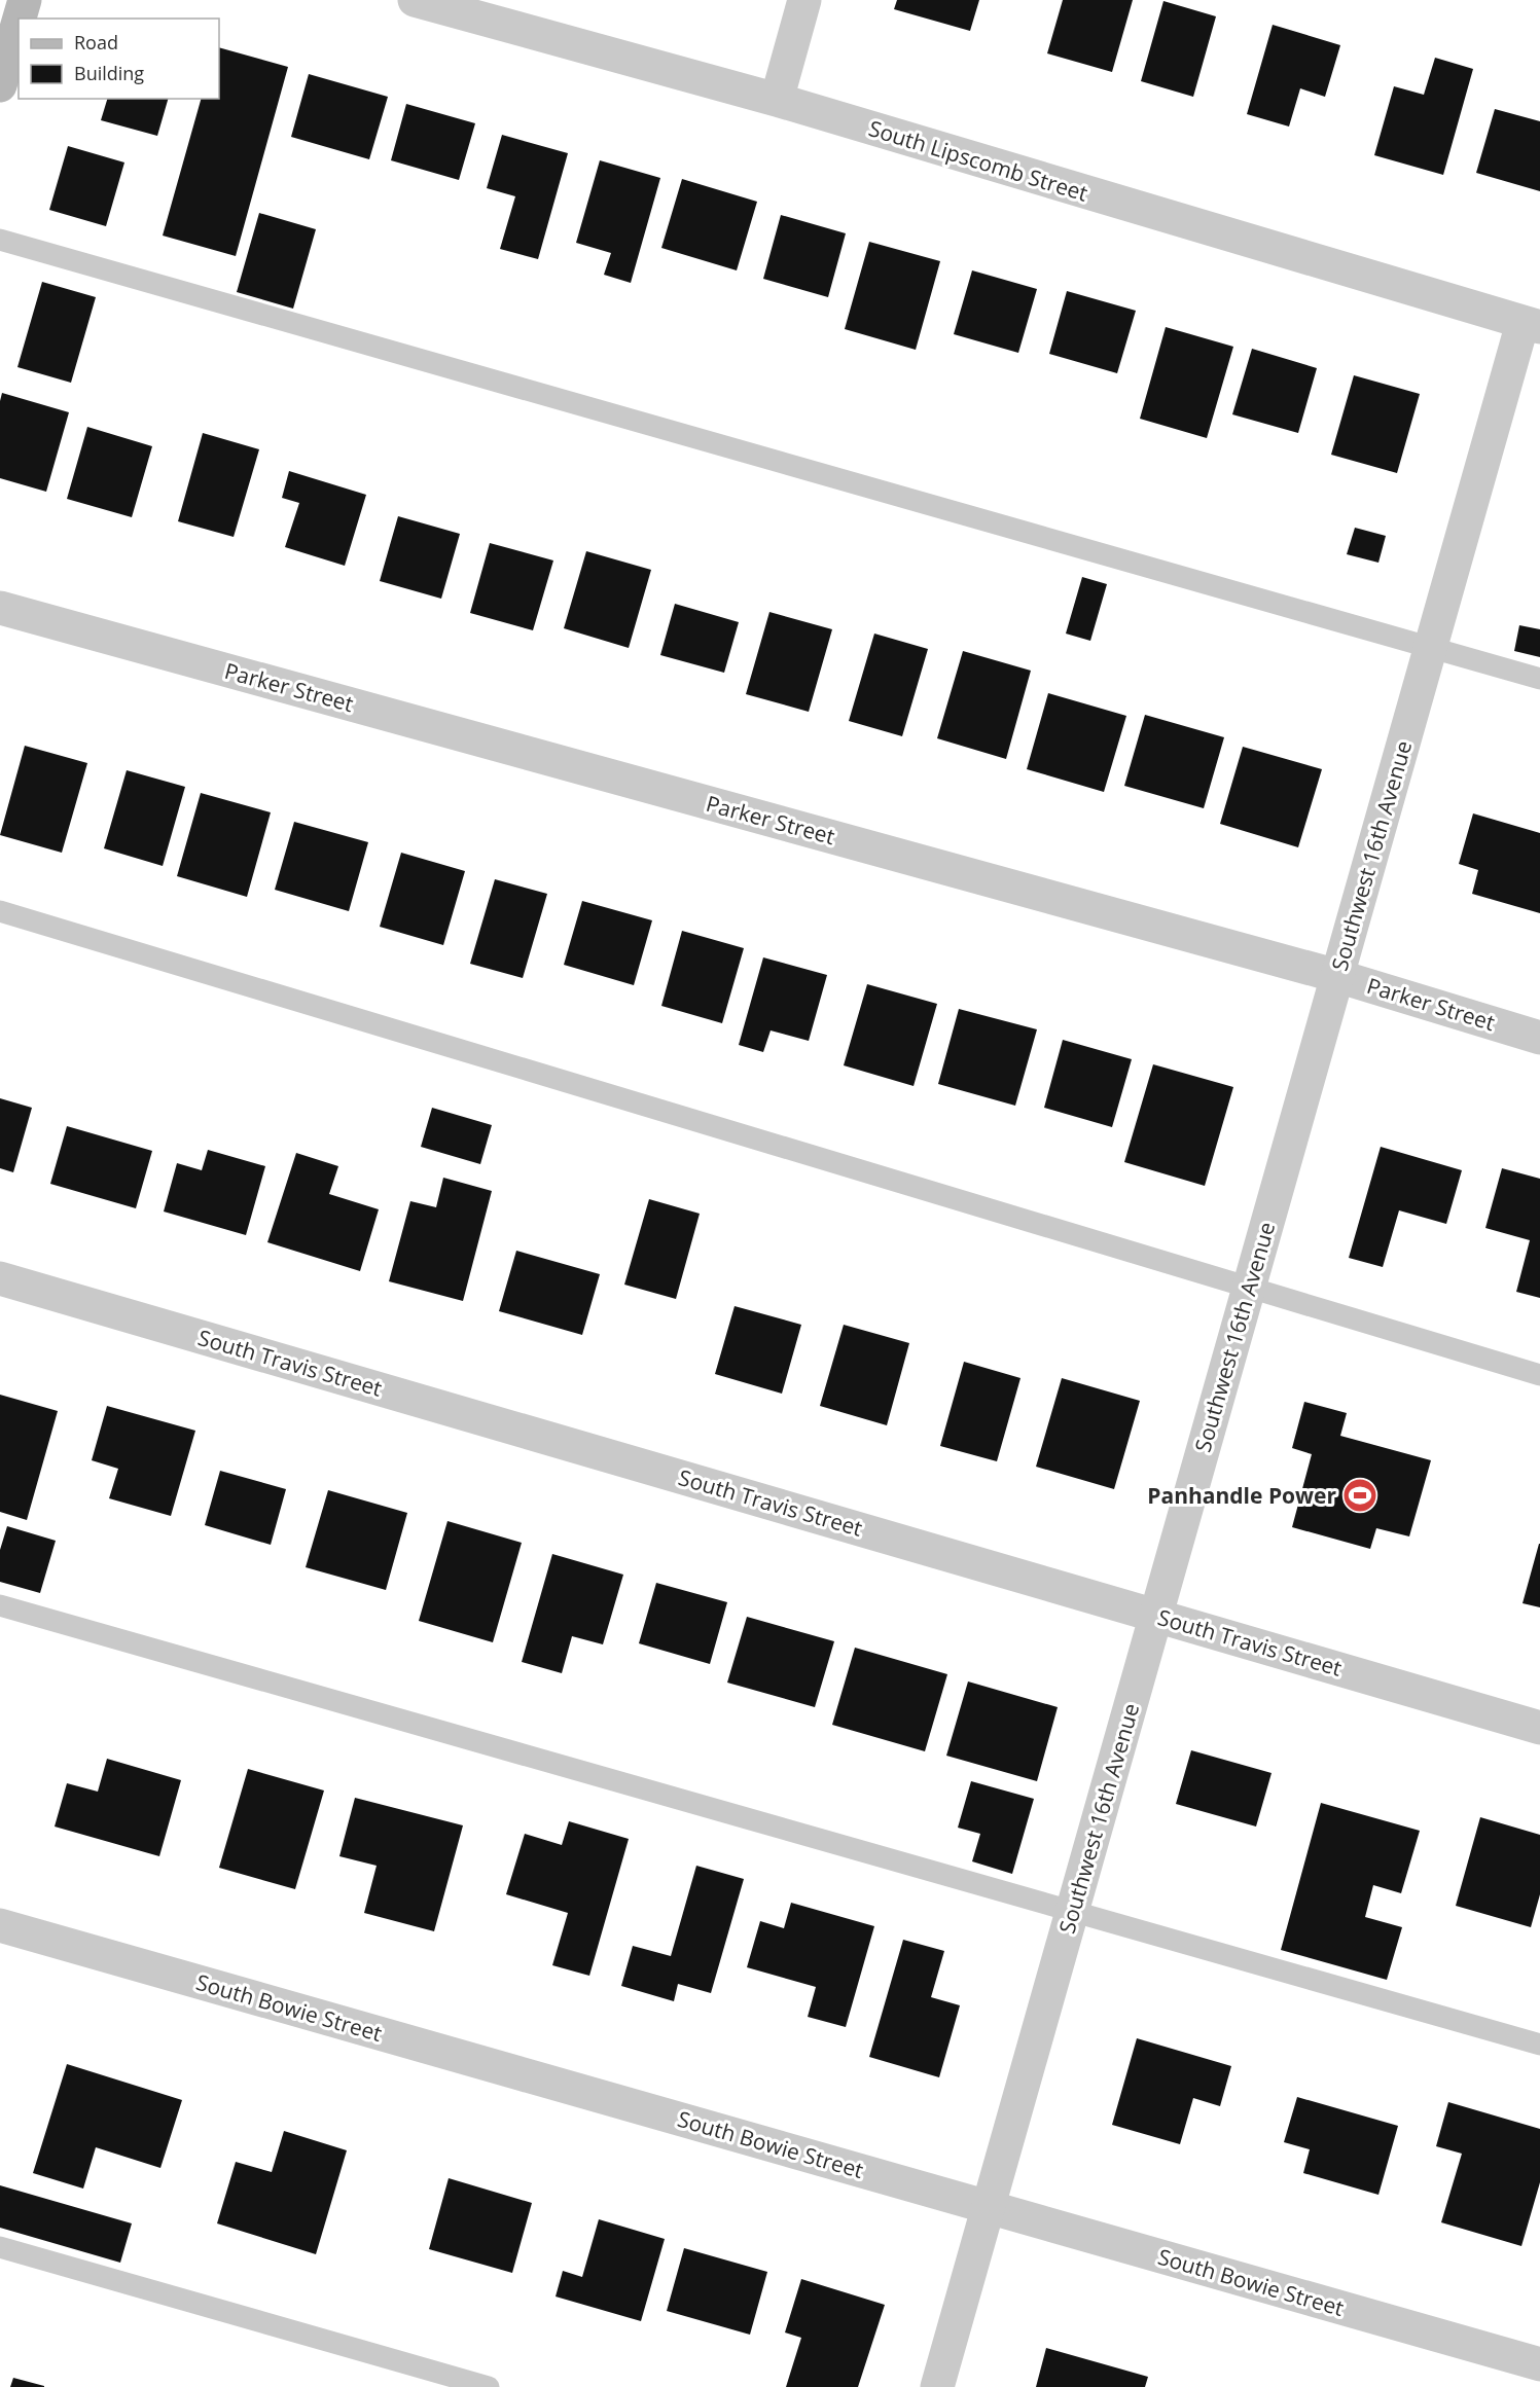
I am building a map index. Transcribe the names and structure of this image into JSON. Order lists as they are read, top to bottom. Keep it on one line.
{"streets":{"street":["South Lipscomb Street","Parker Street","Southwest 16th Avenue","South Travis Street","South Bowie Street"]},"crossings":[["South Lipscomb Street","Southwest 16th Avenue"],["Parker Street","Southwest 16th Avenue"],["Southwest 16th Avenue","South Travis Street"],["Southwest 16th Avenue","South Bowie Street"]],"places":{"sports":["Panhandle Power"]},"legend":["Road","Building"]}
